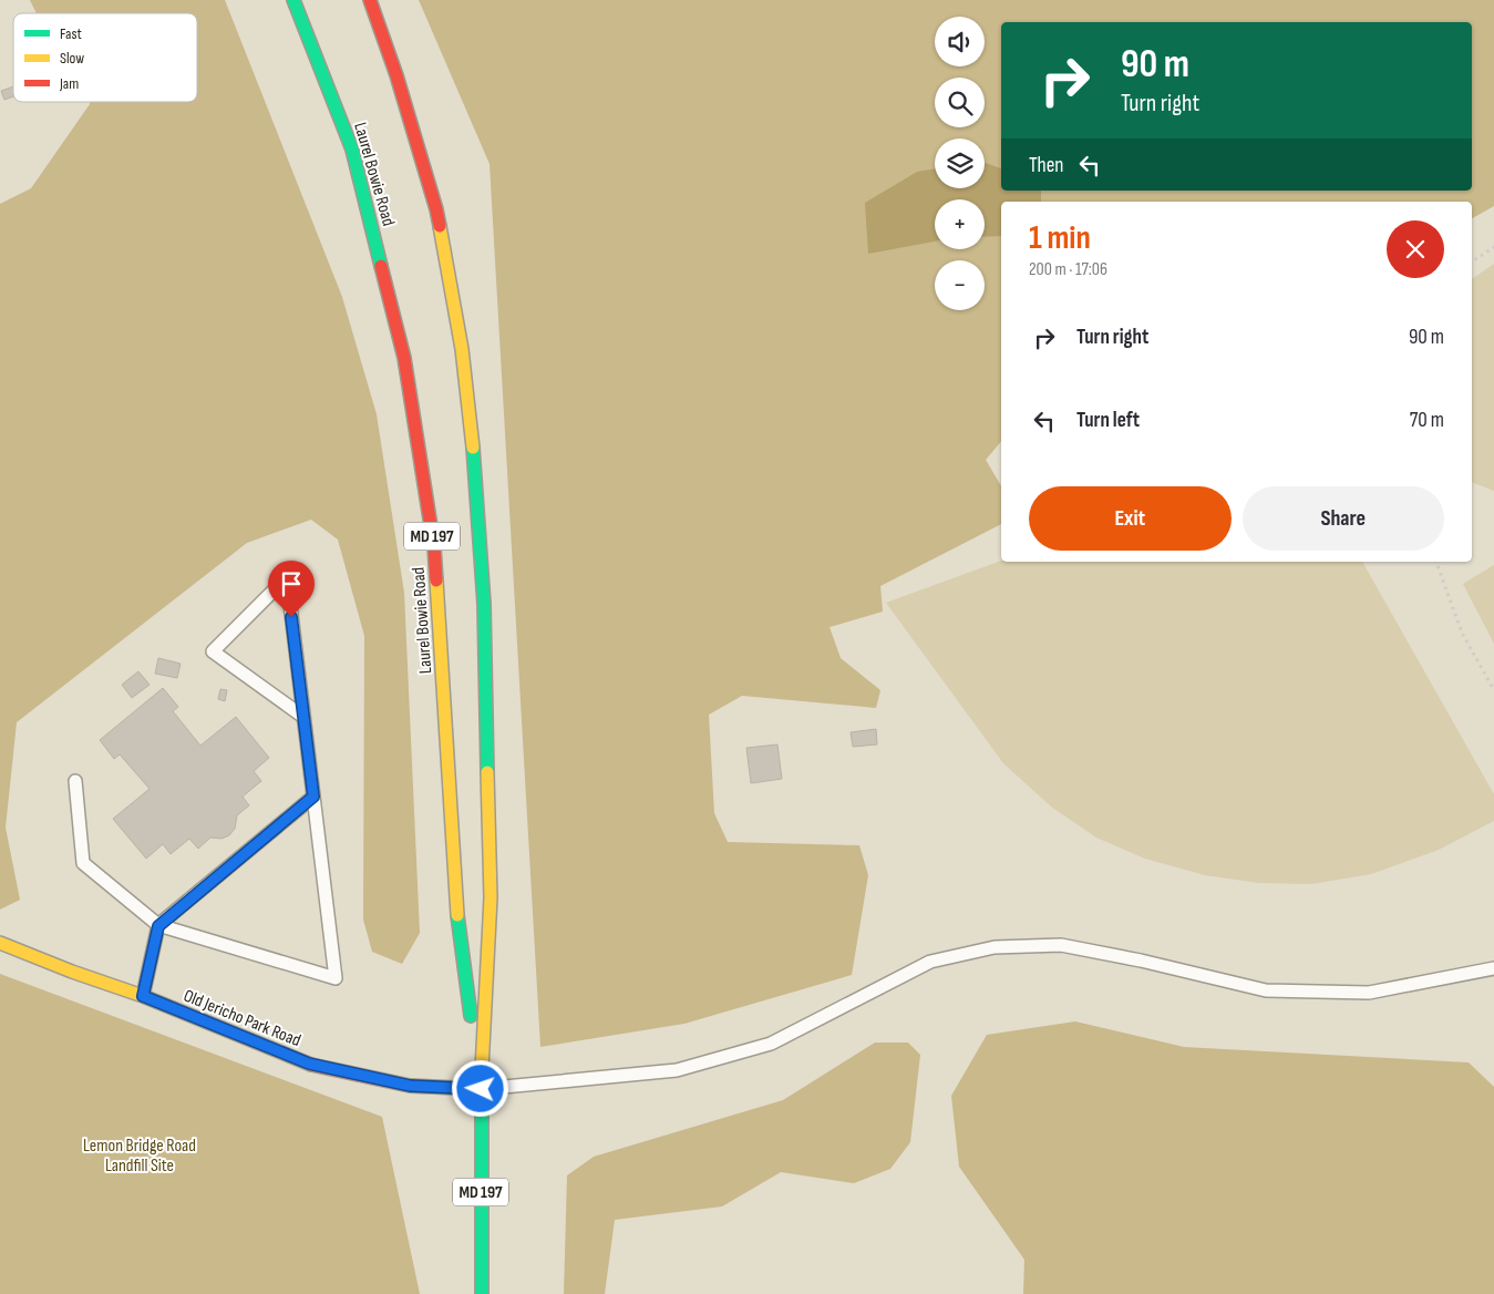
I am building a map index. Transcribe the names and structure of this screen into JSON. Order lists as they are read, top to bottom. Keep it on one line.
{"streets":{"main road":["Laurel Bowie Road","MD 197","Old Jericho Park Road"]},"crossings":[["Laurel Bowie Road","Old Jericho Park Road"]],"parks":["Lemon Bridge Road Landfill Site"],"legend":["Fast","Slow","Jam"],"page":{"map_buttons":["+","−"],"turn":["90 m","Turn right"],"then":"Then","heading":["1 min","200 m · 17:06"],"list":[{"name":"Turn right","value":"90 m"},{"name":"Turn left","value":"70 m"}],"buttons":["Exit","Share"]}}
